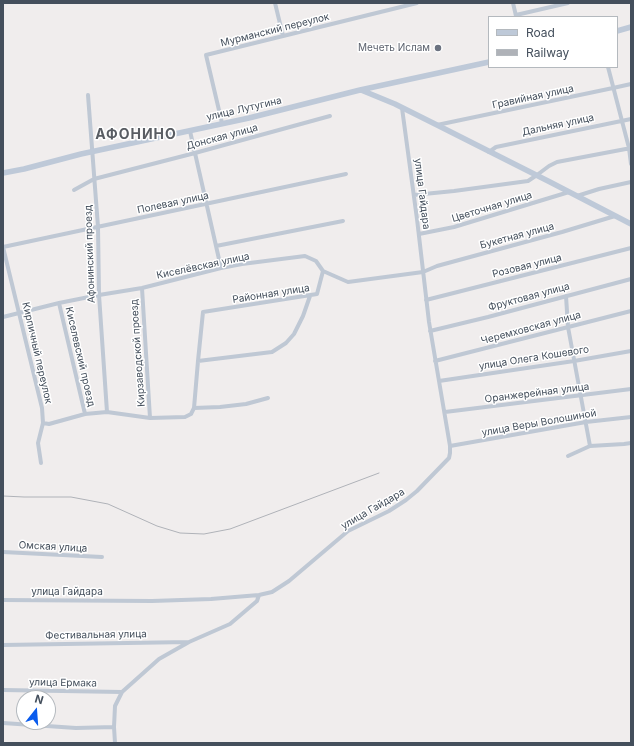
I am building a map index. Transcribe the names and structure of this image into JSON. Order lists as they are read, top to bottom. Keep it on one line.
{"streets":{"main road":["улица Лутугина"],"street":["Мурманский переулок","Гравийная улица","Дальняя улица","Донская улица","улица Гайдара","Полевая улица","Цветочная улица","Букетная улица","Афонинский проезд","Киселёвская улица","Розовая улица","Районная улица","Фруктовая улица","Черемховская улица","Кирпичный переулок","Кирзаводской проезд","Киселевский проезд","улица Олега Кошевого","Оранжерейная улица","улица Веры Волошиной","Омская улица","Фестивальная улица","улица Ермака"]},"crossings":[["Мурманский переулок","улица Лутугина"],["улица Лутугина","Афонинский проезд"],["Донская улица","Афонинский проезд"],["улица Гайдара","Цветочная улица"],["улица Гайдара","Букетная улица"],["улица Гайдара","Киселёвская улица"],["улица Гайдара","Розовая улица"],["улица Гайдара","Фруктовая улица"],["улица Гайдара","Черемховская улица"],["улица Гайдара","улица Олега Кошевого"],["улица Гайдара","Оранжерейная улица"],["улица Гайдара","улица Веры Волошиной"],["Полевая улица","Афонинский проезд"],["Полевая улица","Кирпичный переулок"],["Букетная улица","Киселёвская улица"],["Афонинский проезд","Киселёвская улица"],["Киселёвская улица","Районная улица"],["Киселёвская улица","Кирпичный переулок"],["Киселёвская улица","Кирзаводской проезд"],["Киселёвская улица","Киселевский проезд"]],"districts":["АФОНИНО"],"places":["Мечеть Ислам"],"legend":["Road","Railway"],"north":"top"}
